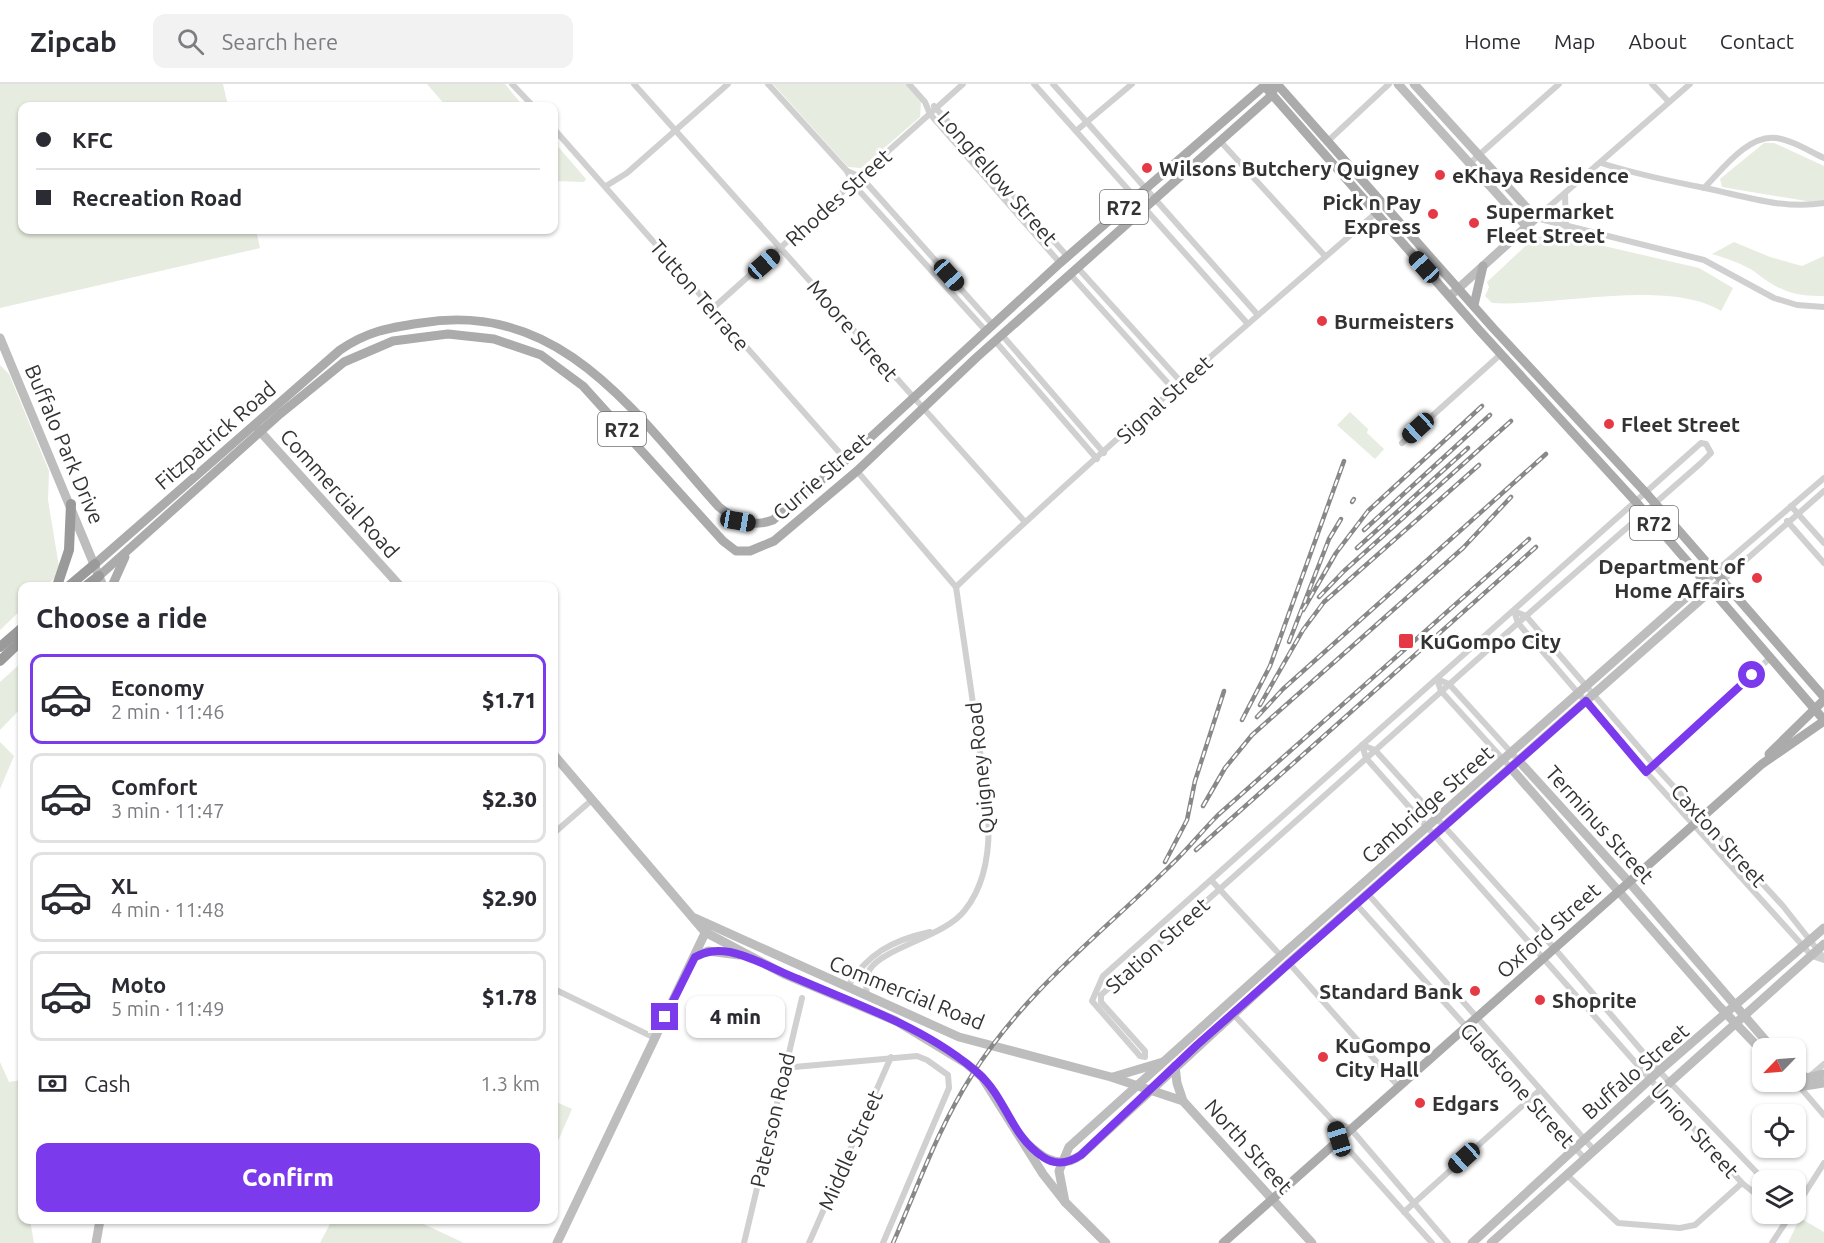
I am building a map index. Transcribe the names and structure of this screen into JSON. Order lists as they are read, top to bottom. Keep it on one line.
{"streets":{"highway":["R72"],"main road":["Fitzpatrick Road","Currie Street","Oxford Street"],"street":["Longfellow Street","Rhodes Street","Tutton Terrace","Moore Street","Signal Street","Buffalo Park Drive","Commercial Road","Quigney Road","Cambridge Street","Terminus Street","Caxton Street","Station Street","Buffalo Street","Gladstone Street","Paterson Road","Union Street","North Street","Middle Street"]},"crossings":[["Longfellow Street","Rhodes Street"],["Longfellow Street","Currie Street"],["Rhodes Street","Tutton Terrace"],["Rhodes Street","Moore Street"],["R72","Signal Street"],["R72","Fitzpatrick Road"],["R72","Buffalo Park Drive"],["R72","Currie Street"],["R72","Cambridge Street"],["R72","Oxford Street"],["R72","Station Street"],["Tutton Terrace","Currie Street"],["Moore Street","Signal Street"],["Moore Street","Currie Street"],["Signal Street","Quigney Road"],["Fitzpatrick Road","Buffalo Park Drive"],["Fitzpatrick Road","Currie Street"],["Fitzpatrick Road","Commercial Road"],["Commercial Road","Quigney Road"],["Commercial Road","Cambridge Street"],["Commercial Road","North Street"],["Cambridge Street","Terminus Street"],["Cambridge Street","Caxton Street"],["Cambridge Street","Gladstone Street"],["Cambridge Street","Union Street"],["Cambridge Street","North Street"],["Terminus Street","Oxford Street"],["Terminus Street","Station Street"],["Terminus Street","Buffalo Street"],["Caxton Street","Oxford Street"],["Caxton Street","Station Street"],["Caxton Street","Buffalo Street"],["Oxford Street","Gladstone Street"],["Oxford Street","Union Street"],["Oxford Street","North Street"],["Station Street","Union Street"],["Buffalo Street","Gladstone Street"],["Buffalo Street","Union Street"]],"places":{"other":["Wilsons Butchery Quigney","eKhaya Residence","Pick n Pay Express","Supermarket Fleet Street","Burmeisters","Fleet Street","Department of Home Affairs","Standard Bank","Shoprite","KuGompo City Hall","Edgars"],"transit":["KuGompo City"]},"north":"bottom left","page":{"header":"Zipcab","search":"Search here","nav":["Home","Map","About","Contact"],"banner":["KFC","Recreation Road"],"heading":"Choose a ride","list":[{"name":"Economy","note":"2 min · 11:46","value":"$1.71"},{"name":"Comfort","note":"3 min · 11:47","value":"$2.30"},{"name":"XL","note":"4 min · 11:48","value":"$2.90"},{"name":"Moto","note":"5 min · 11:49","value":"$1.78"}],"bubble":"4 min","pay":["Cash","1.3 km"],"buttons":"Confirm"}}
